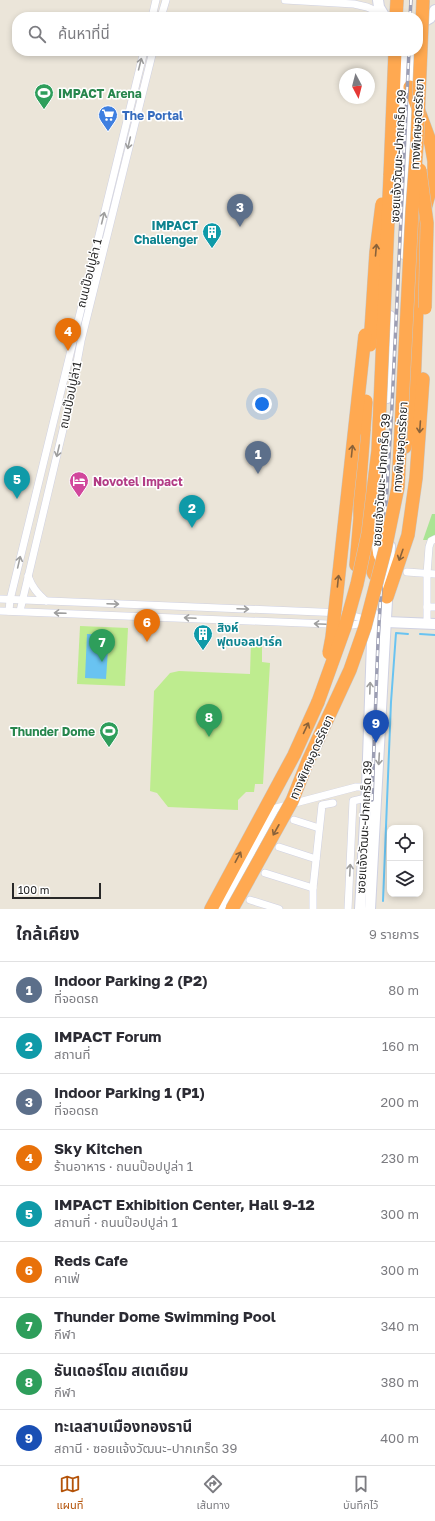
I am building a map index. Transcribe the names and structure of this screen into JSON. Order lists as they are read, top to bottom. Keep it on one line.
{"streets":{"highway":["ทางพิเศษอุดรรัถยา"],"main road":["ซอยแจ้งวัฒนะ-ปากเกร็ด 39"],"street":["ถนนป๊อปปูล่า 1","ถนนป๊อปปูล่า1"]},"one_way":["ถนนป๊อปปูล่า 1","ถนนป๊อปปูล่า1"],"places":{"sports":["IMPACT Arena","Thunder Dome"],"supermarket":["The Portal"],"building":["IMPACT Challenger","สิงห์ ฟุตบอลปาร์ค"],"hotel":["Novotel Impact"]},"scale_bar":"100 m","north":"bottom","page":{"search":"ค้นหาที่นี่","pins":["3","4","1","5","2","6","7","8","9"],"scale":"100 m","heading":["ใกล้เคียง","9 รายการ"],"list":[{"mark":"1","name":"Indoor Parking 2 (P2)","note":"ที่จอดรถ","value":"80 m"},{"mark":"2","name":"IMPACT Forum","note":"สถานที่","value":"160 m"},{"mark":"3","name":"Indoor Parking 1 (P1)","note":"ที่จอดรถ","value":"200 m"},{"mark":"4","name":"Sky Kitchen","note":"ร้านอาหาร · ถนนป๊อปปูล่า 1","value":"230 m"},{"mark":"5","name":"IMPACT Exhibition Center, Hall 9-12","note":"สถานที่ · ถนนป๊อปปูล่า 1","value":"300 m"},{"mark":"6","name":"Reds Cafe","note":"คาเฟ่","value":"300 m"},{"mark":"7","name":"Thunder Dome Swimming Pool","note":"กีฬา","value":"340 m"},{"mark":"8","name":"ธันเดอร์โดม สเตเดียม","note":"กีฬา","value":"380 m"},{"mark":"9","name":"ทะเลสาบเมืองทองธานี","note":"สถานี · ซอยแจ้งวัฒนะ-ปากเกร็ด 39","value":"400 m"}],"nav":["แผนที่","เส้นทาง","บันทึกไว้"]}}
